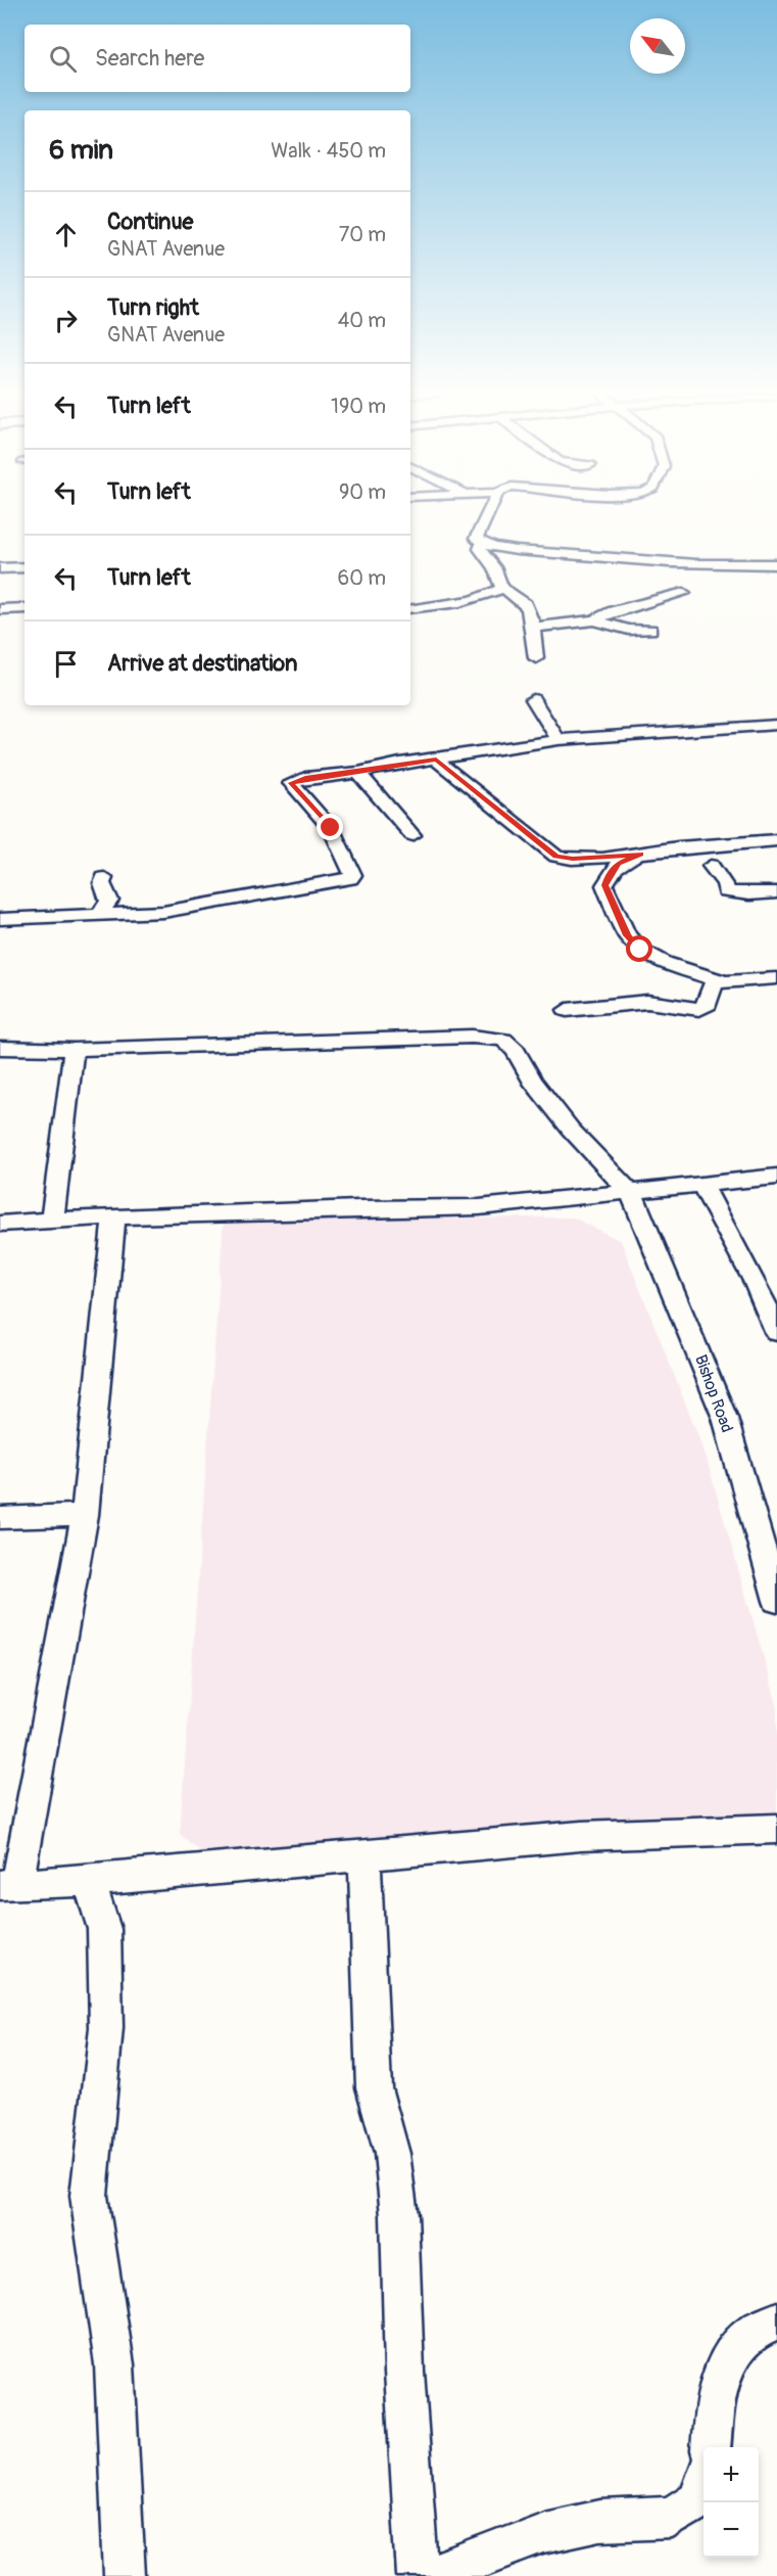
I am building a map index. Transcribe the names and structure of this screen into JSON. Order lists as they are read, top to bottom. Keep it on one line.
{"streets":{"street":["Bishop Road"]},"north":"top left","page":{"search":"Search here","heading":["6 min","Walk · 450 m"],"list":[["Continue","GNAT Avenue","70 m"],["Turn right","GNAT Avenue","40 m"],["Turn left","190 m"],["Turn left","90 m"],["Turn left","60 m"],"Arrive at destination"],"map_buttons":["+","−"]}}
